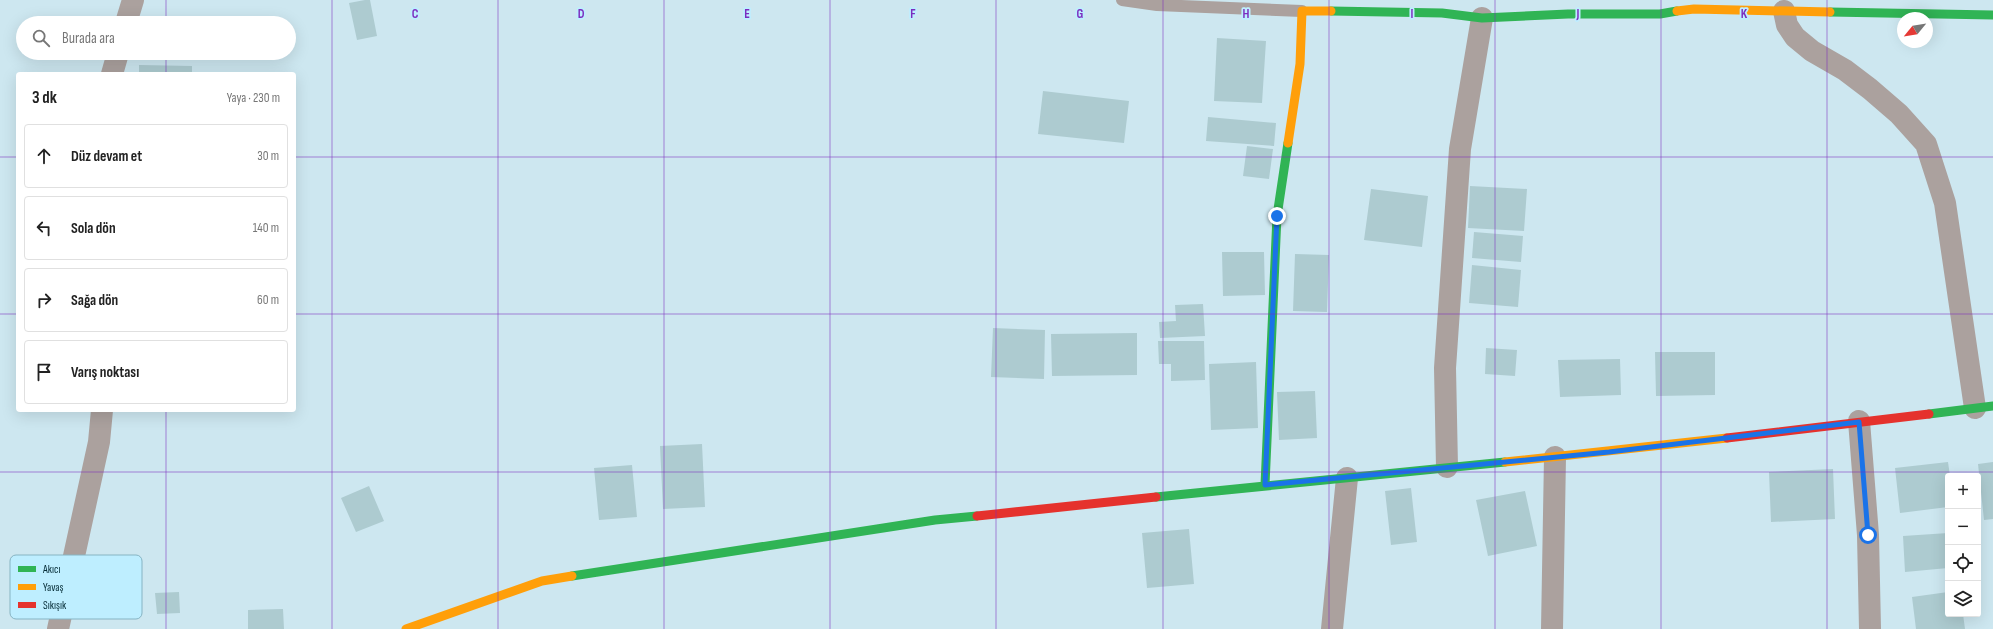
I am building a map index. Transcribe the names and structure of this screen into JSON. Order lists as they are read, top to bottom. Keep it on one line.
{"legend":["Akıcı","Yavaş","Sıkışık"],"north":"bottom left","page":{"search":"Burada ara","heading":["3 dk","Yaya · 230 m"],"list":[["Düz devam et","30 m"],["Sola dön","140 m"],["Sağa dön","60 m"],"Varış noktası"],"map_buttons":["+","−"]},"grid":{"columns":["C","D","E","F","G","H","I","J","K"]}}
